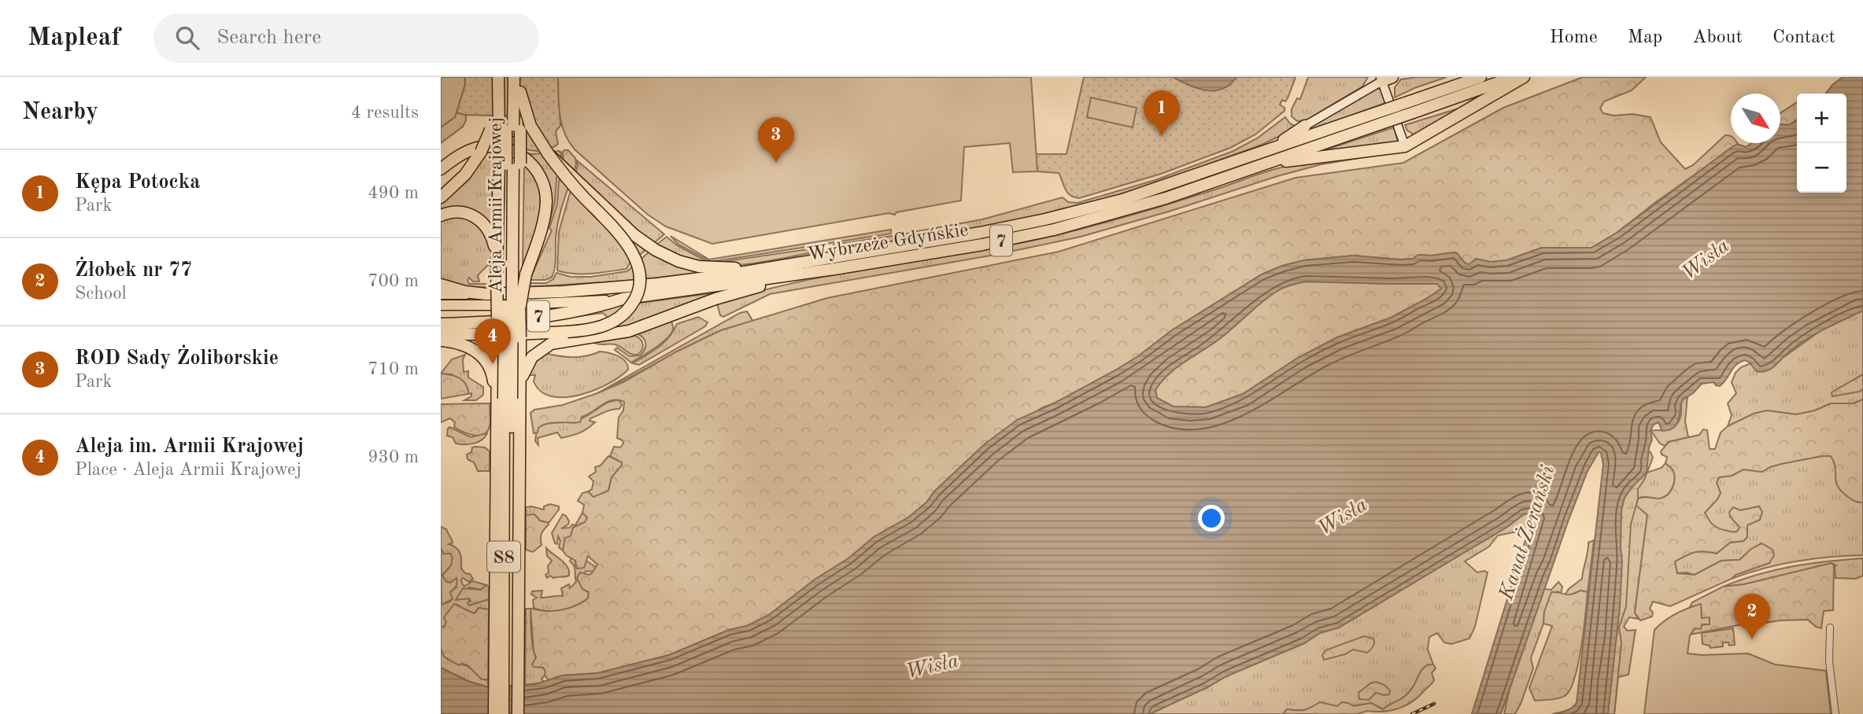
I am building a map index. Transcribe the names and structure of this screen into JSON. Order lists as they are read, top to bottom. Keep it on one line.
{"streets":{"highway":["Aleja Armii Krajowej","7","Wybrzeże Gdyńskie","S8"]},"crossings":[["Aleja Armii Krajowej","7"],["7","Wybrzeże Gdyńskie"]],"water":["Wisła","Kanał Żerański"],"north":"bottom right","page":{"header":"Mapleaf","search":"Search here","nav":["Home","Map","About","Contact"],"heading":["Nearby","4 results"],"pins":["1","3","4","2"],"map_buttons":["+","−"],"list":[{"mark":"1","name":"Kępa Potocka","note":"Park","value":"490 m"},{"mark":"2","name":"Żłobek nr 77","note":"School","value":"700 m"},{"mark":"3","name":"ROD Sady Żoliborskie","note":"Park","value":"710 m"},{"mark":"4","name":"Aleja im. Armii Krajowej","note":"Place · Aleja Armii Krajowej","value":"930 m"}]}}
